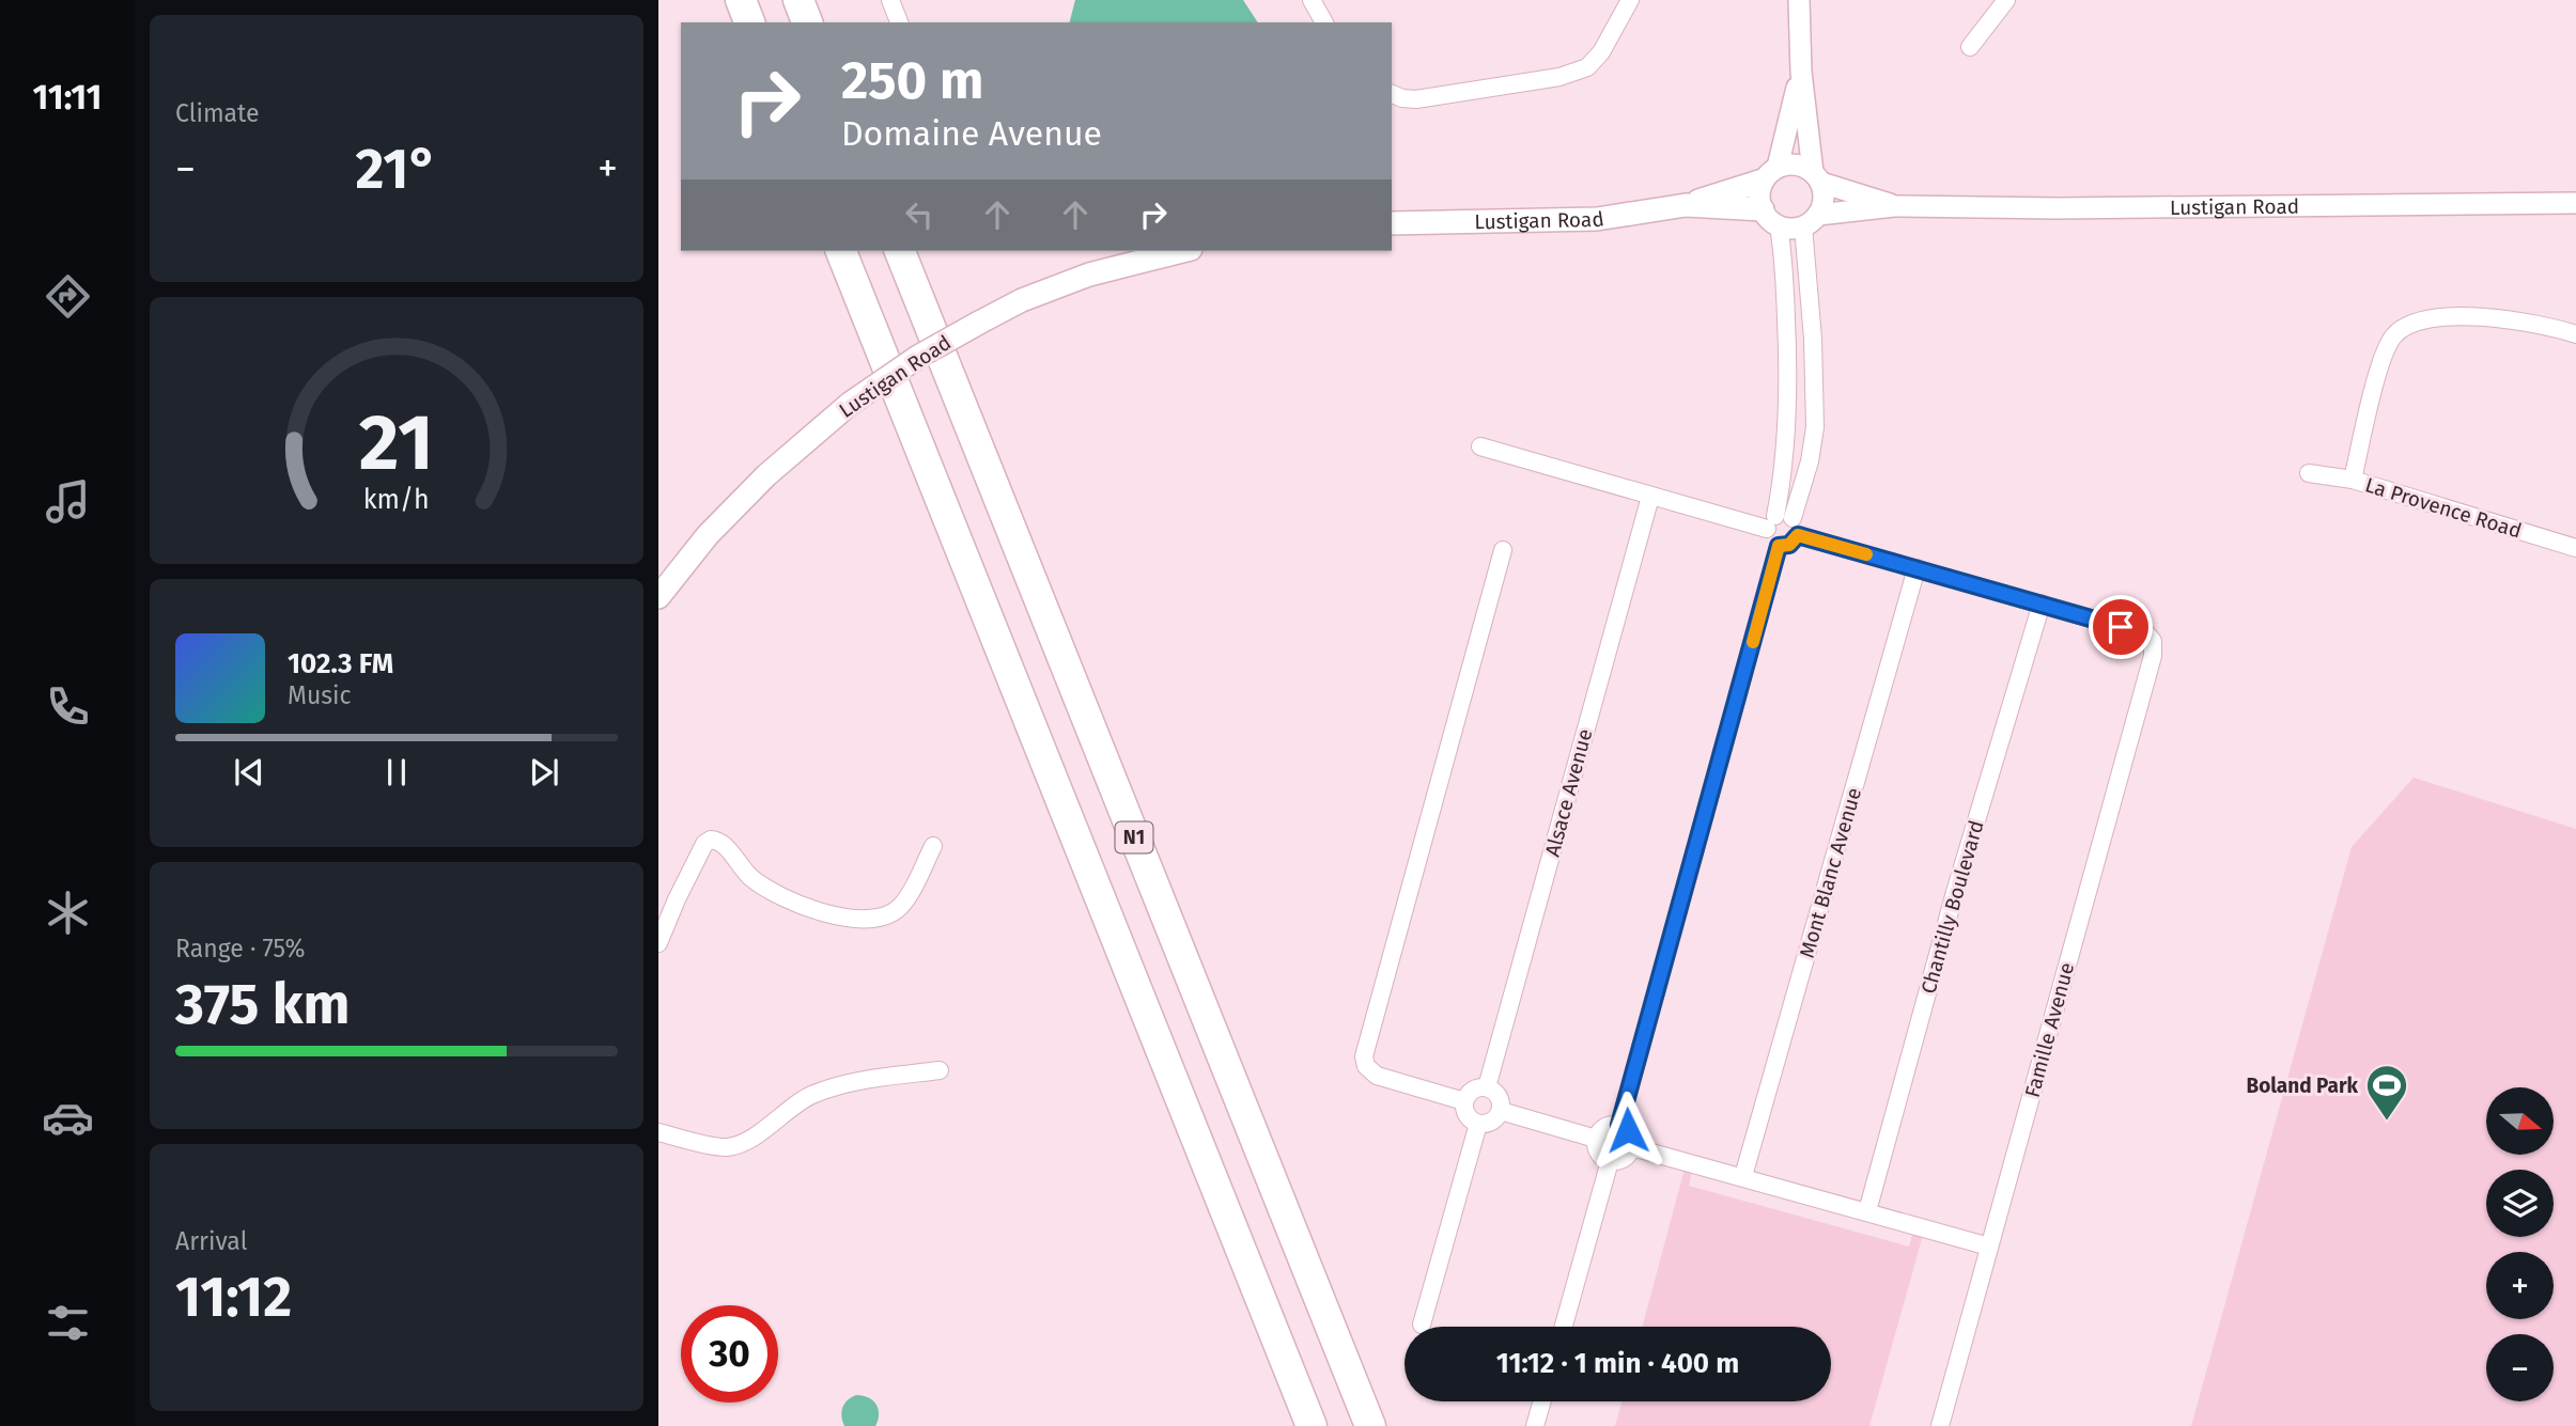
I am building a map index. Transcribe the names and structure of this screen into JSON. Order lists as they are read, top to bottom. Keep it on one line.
{"streets":{"highway":["N1"],"main road":["Lustigan Road"],"street":["La Provence Road","Alsace Avenue","Mont Blanc Avenue","Chantilly Boulevard","Famille Avenue"]},"crossings":[["Chantilly Boulevard","Famille Avenue"]],"places":{"sports":["Boland Park"]},"north":"right","page":{"tabs":"11:11","tile":["Climate",["Range · 75%","375 km"],["Arrival","11:12"]],"turn":["250 m","Domaine Avenue"],"heat":["−","21°","+"],"song":["102.3 FM","Music"],"map_buttons":["+","−"],"limit":"30","trip":"11:12 · 1 min · 400 m","gauge":["21","km/h"]}}
